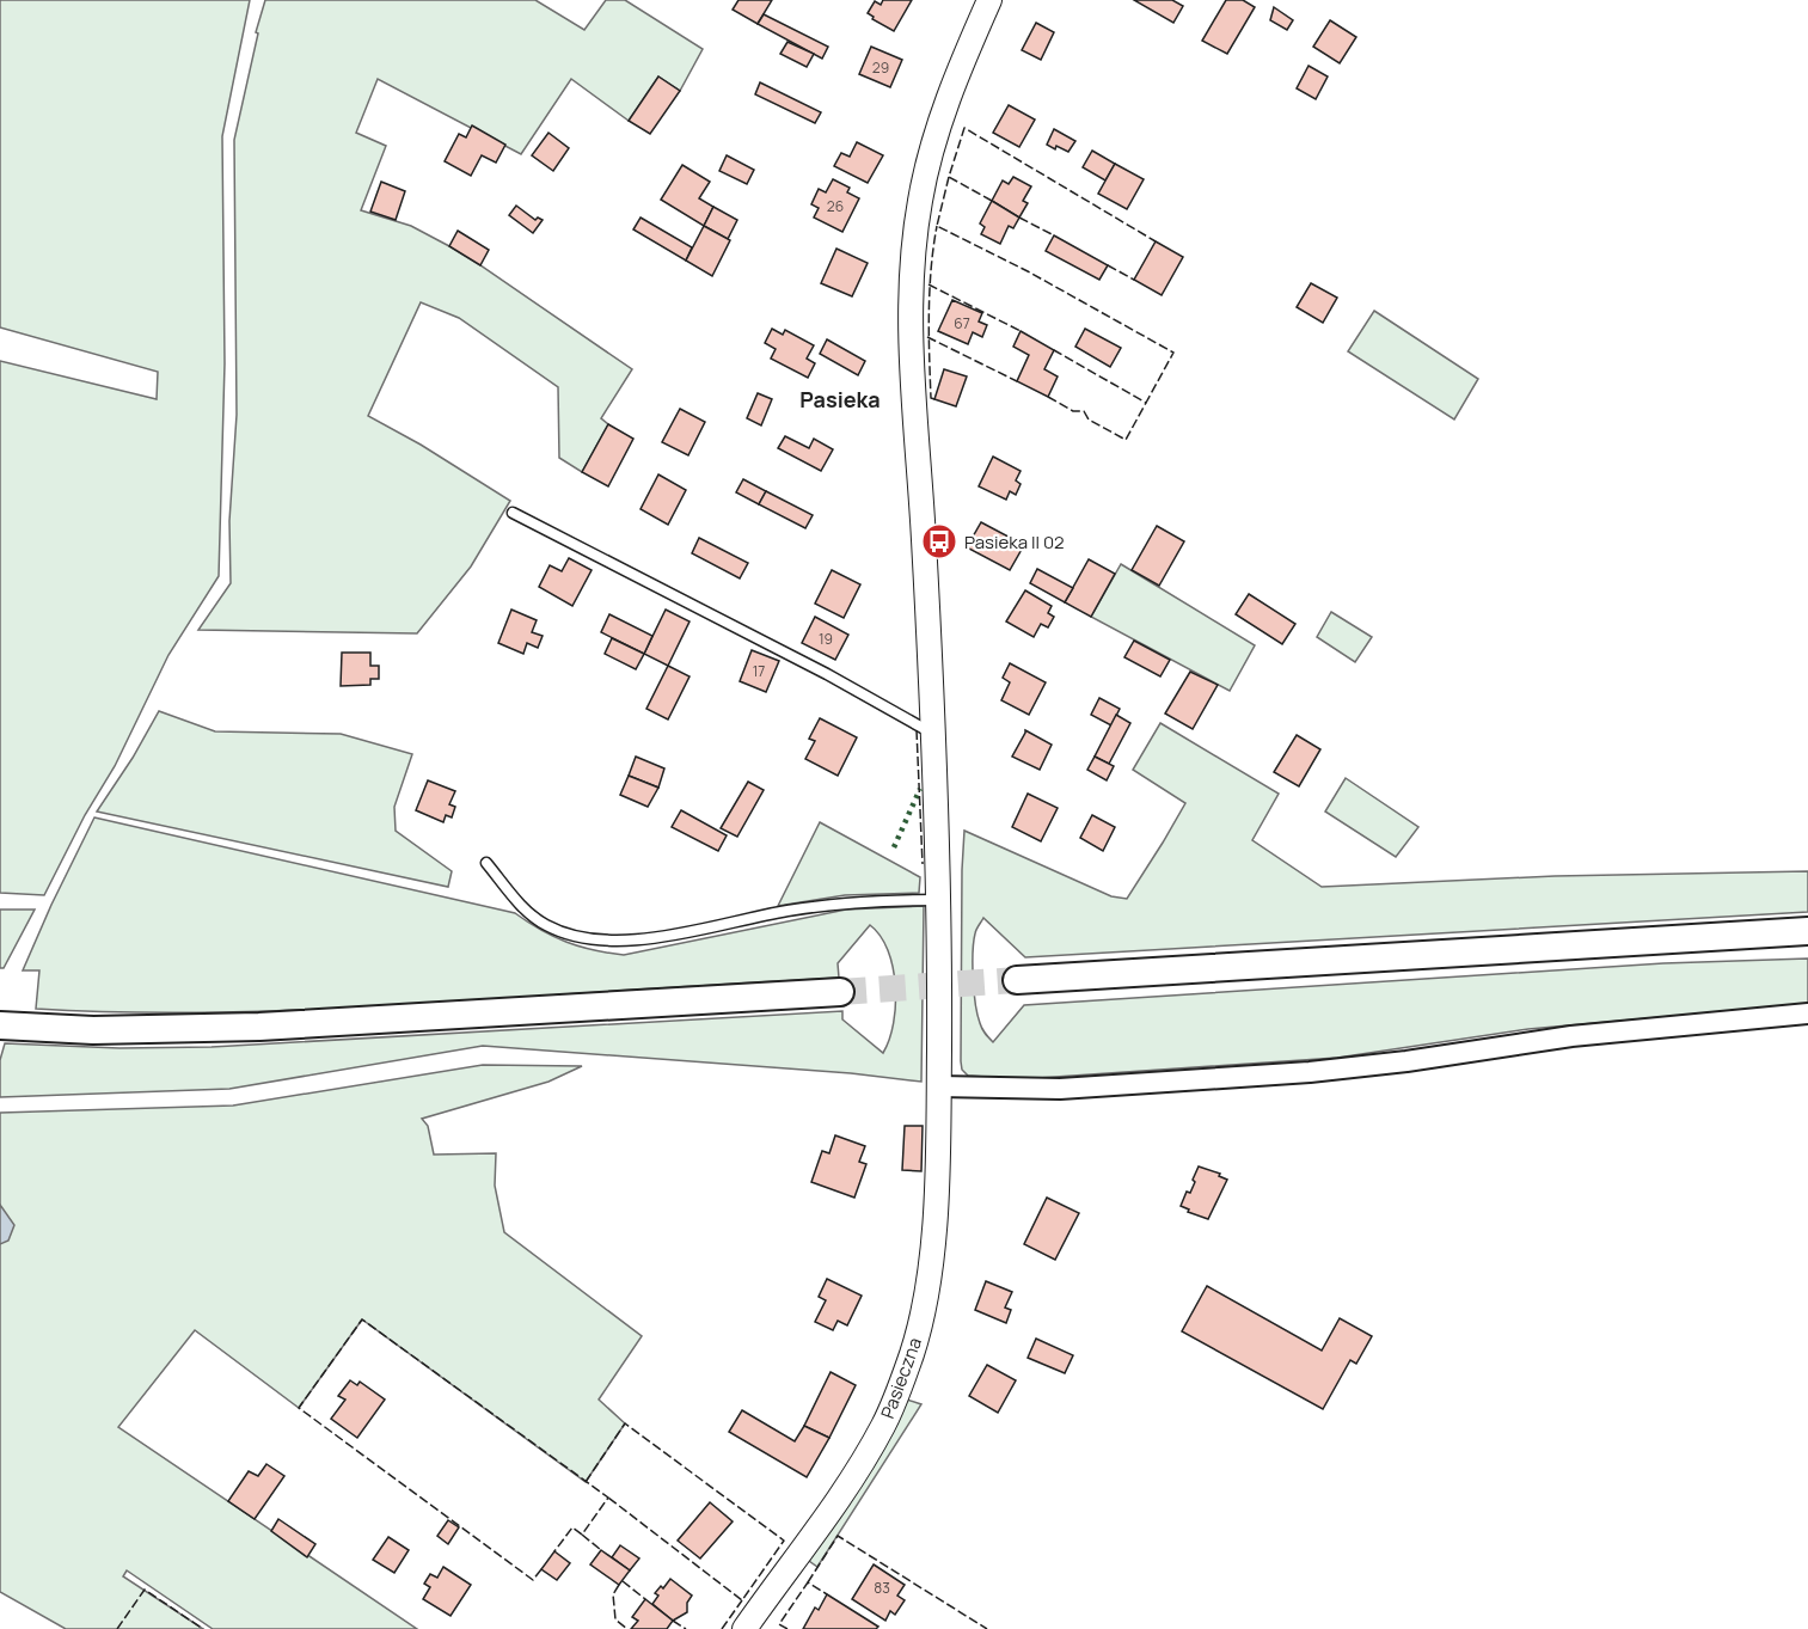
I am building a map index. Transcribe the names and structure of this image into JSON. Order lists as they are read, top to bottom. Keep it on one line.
{"streets":{"street":["Pasieczna"]},"districts":["Pasieka"],"places":{"bus stop":["Pasieka II 02"]},"house_numbers":["29","26","67","19","17","83"]}
